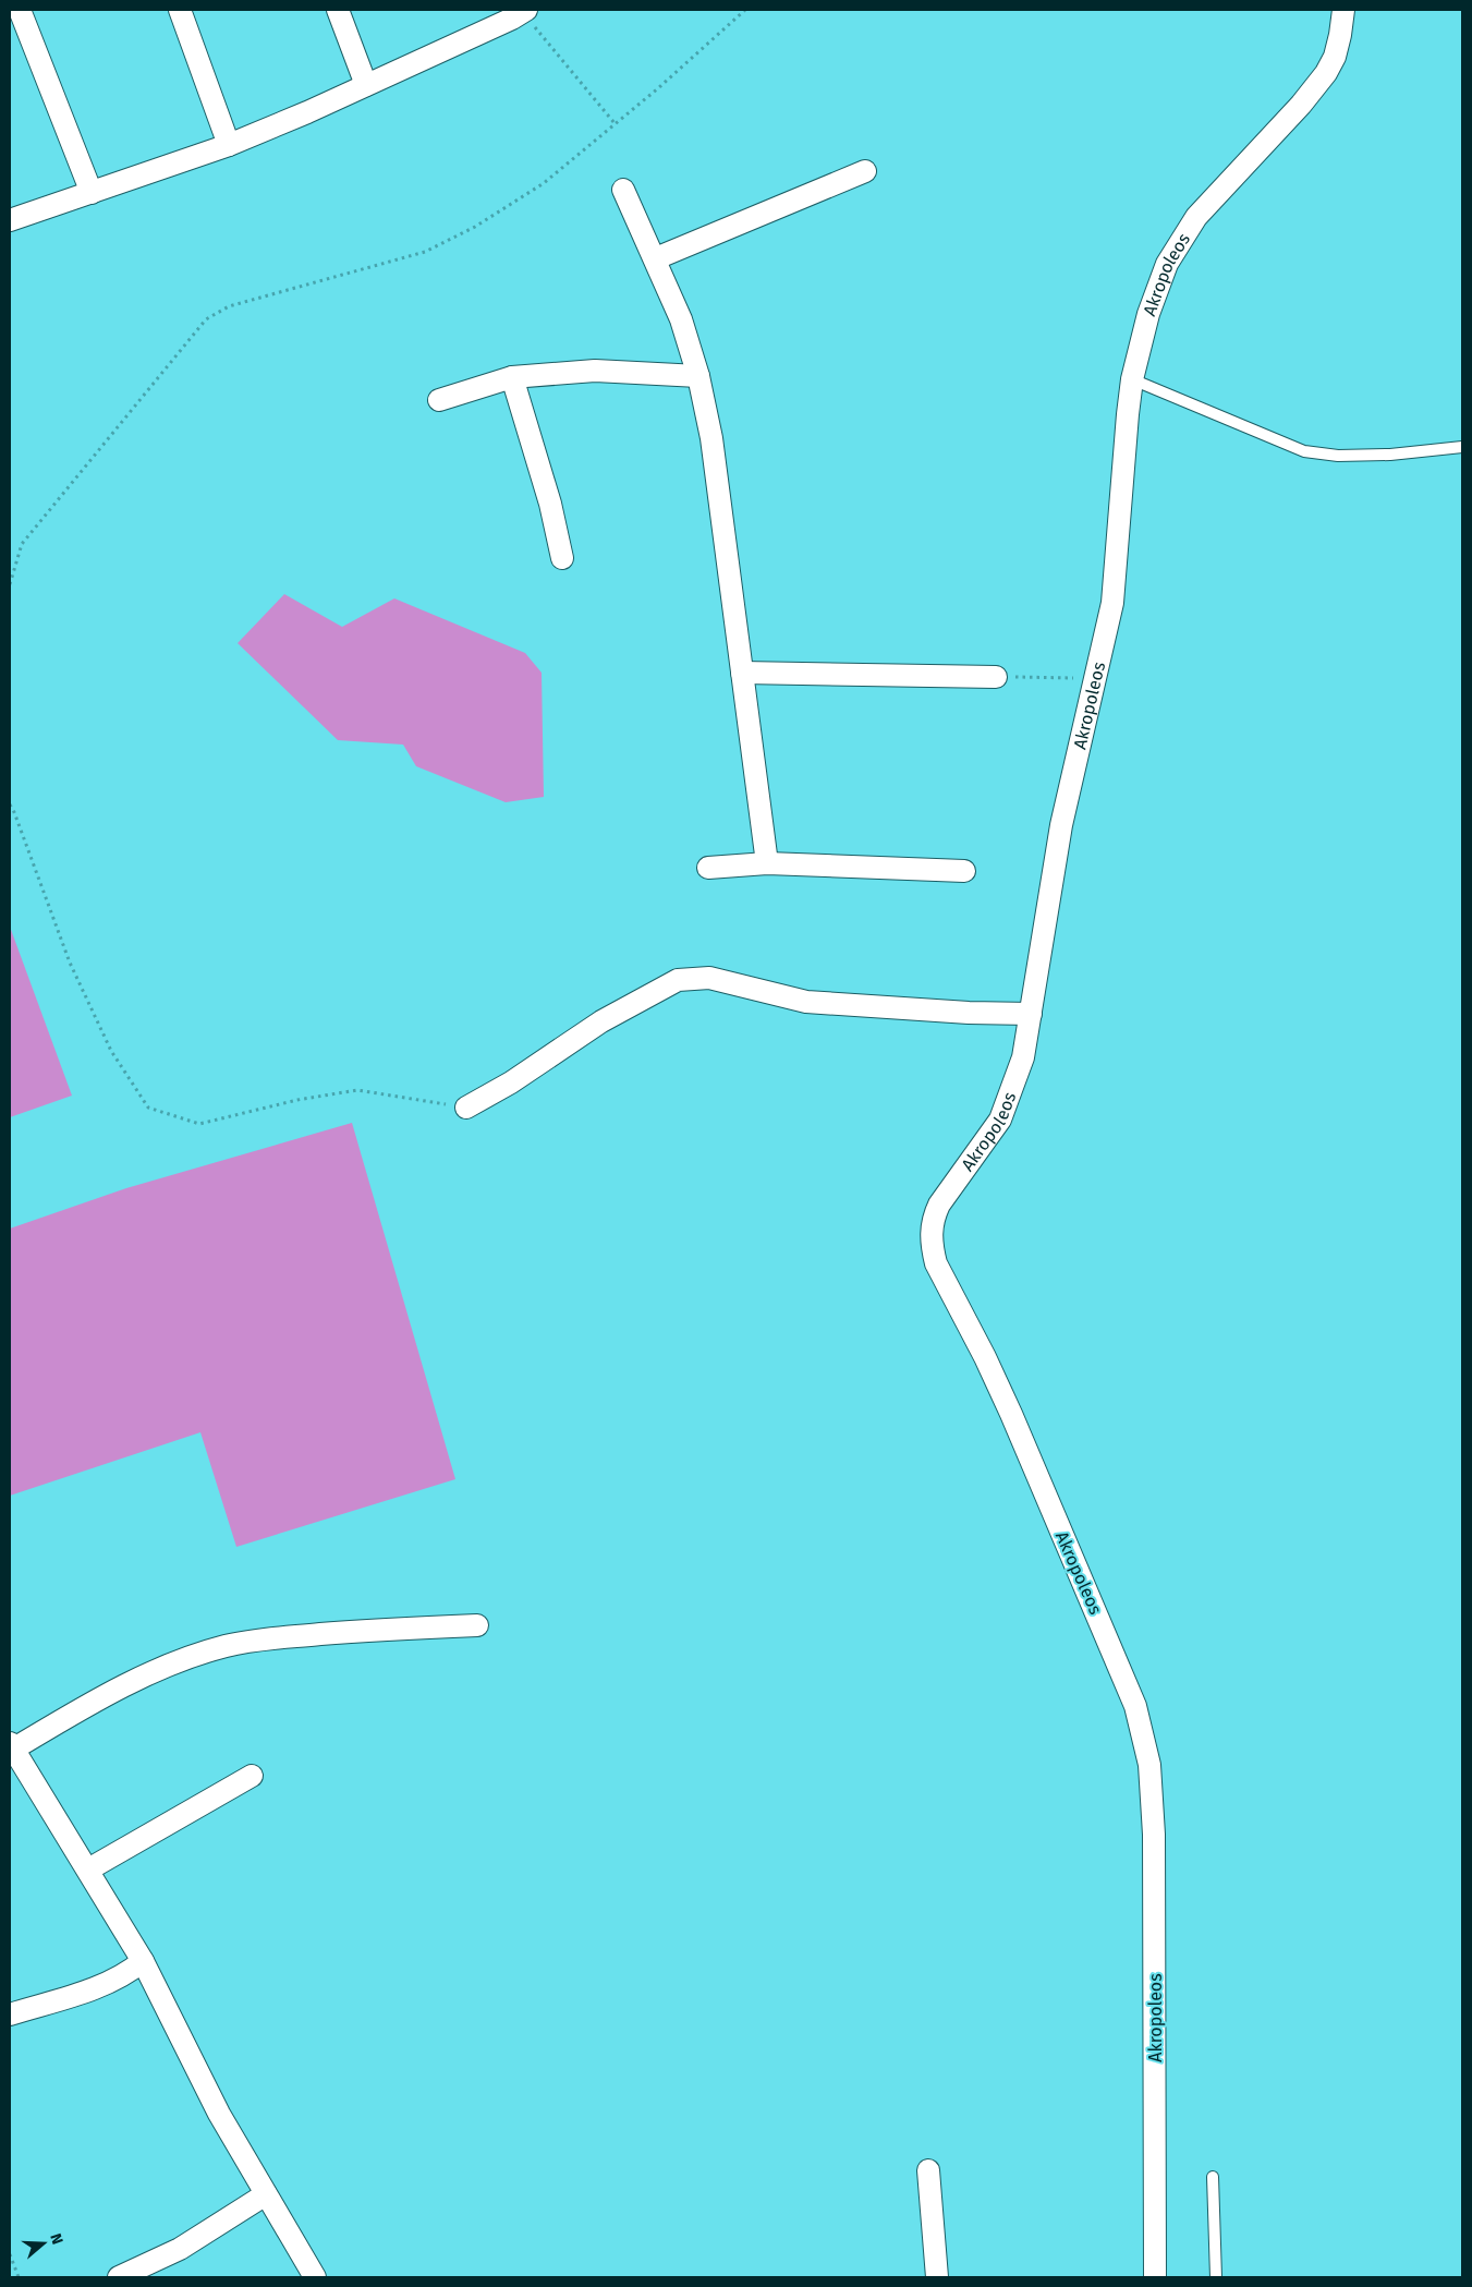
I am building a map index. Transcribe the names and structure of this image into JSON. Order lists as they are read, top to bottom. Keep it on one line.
{"streets":{"street":["Akropoleos"]},"north":"right"}
